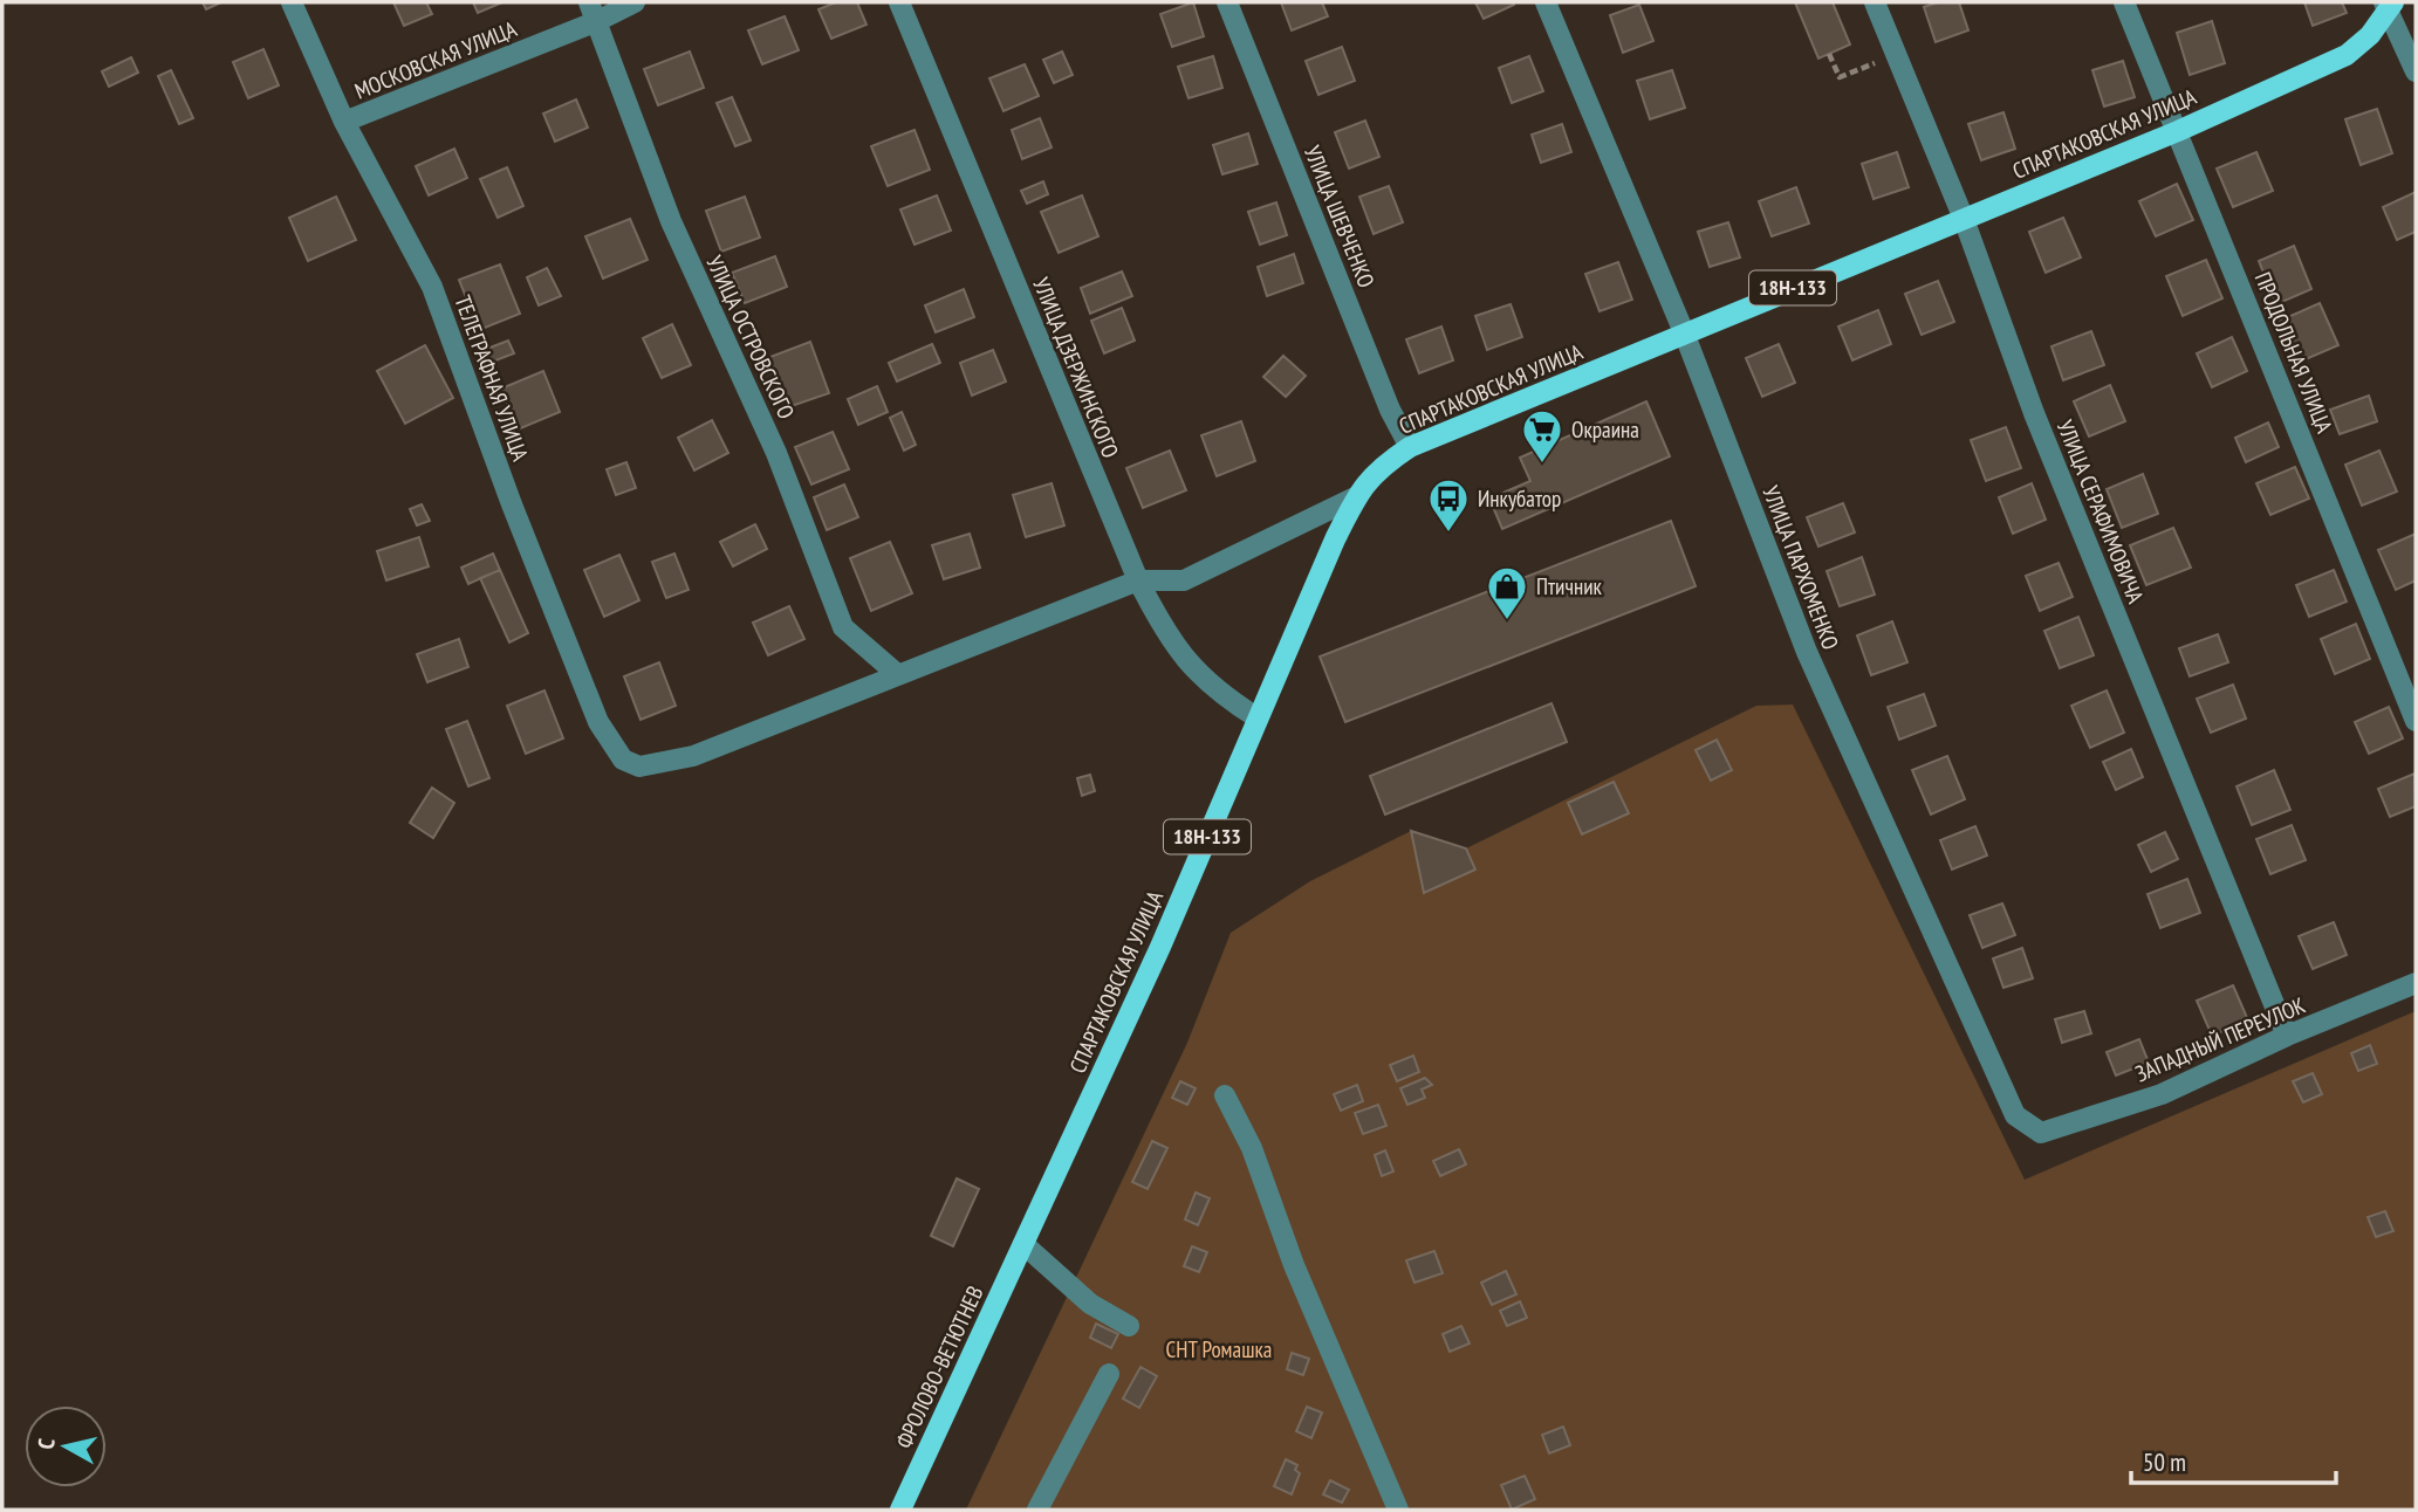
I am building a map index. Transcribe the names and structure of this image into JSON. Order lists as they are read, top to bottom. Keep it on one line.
{"streets":{"main road":["СПАРТАКОВСКАЯ УЛИЦА","18Н-133","ФРОЛОВО-ВЕТЮТНЕВ"],"street":["МОСКОВСКАЯ УЛИЦА","УЛИЦА ШЕВЧЕНКО","УЛИЦА ОСТРОВСКОГО","ПРОДОЛЬНАЯ УЛИЦА","УЛИЦА ДЗЕРЖИНСКОГО","ТЕЛЕГРАФНАЯ УЛИЦА","УЛИЦА СЕРАФИМОВИЧА","УЛИЦА ПАРХОМЕНКО","ЗАПАДНЫЙ ПЕРЕУЛОК"]},"crossings":[["МОСКОВСКАЯ УЛИЦА","УЛИЦА ОСТРОВСКОГО"],["МОСКОВСКАЯ УЛИЦА","ТЕЛЕГРАФНАЯ УЛИЦА"],["СПАРТАКОВСКАЯ УЛИЦА","УЛИЦА ШЕВЧЕНКО"],["СПАРТАКОВСКАЯ УЛИЦА","ПРОДОЛЬНАЯ УЛИЦА"],["СПАРТАКОВСКАЯ УЛИЦА","УЛИЦА ДЗЕРЖИНСКОГО"],["СПАРТАКОВСКАЯ УЛИЦА","УЛИЦА СЕРАФИМОВИЧА"],["СПАРТАКОВСКАЯ УЛИЦА","УЛИЦА ПАРХОМЕНКО"],["СПАРТАКОВСКАЯ УЛИЦА","ФРОЛОВО-ВЕТЮТНЕВ"],["УЛИЦА ОСТРОВСКОГО","ТЕЛЕГРАФНАЯ УЛИЦА"],["УЛИЦА СЕРАФИМОВИЧА","ЗАПАДНЫЙ ПЕРЕУЛОК"],["УЛИЦА ПАРХОМЕНКО","ЗАПАДНЫЙ ПЕРЕУЛОК"]],"parks":["СНТ Ромашка"],"places":{"supermarket":["Окраина"],"bus stop":["Инкубатор"],"shop":["Птичник"]},"scale_bar":"50 m","north":"left"}
